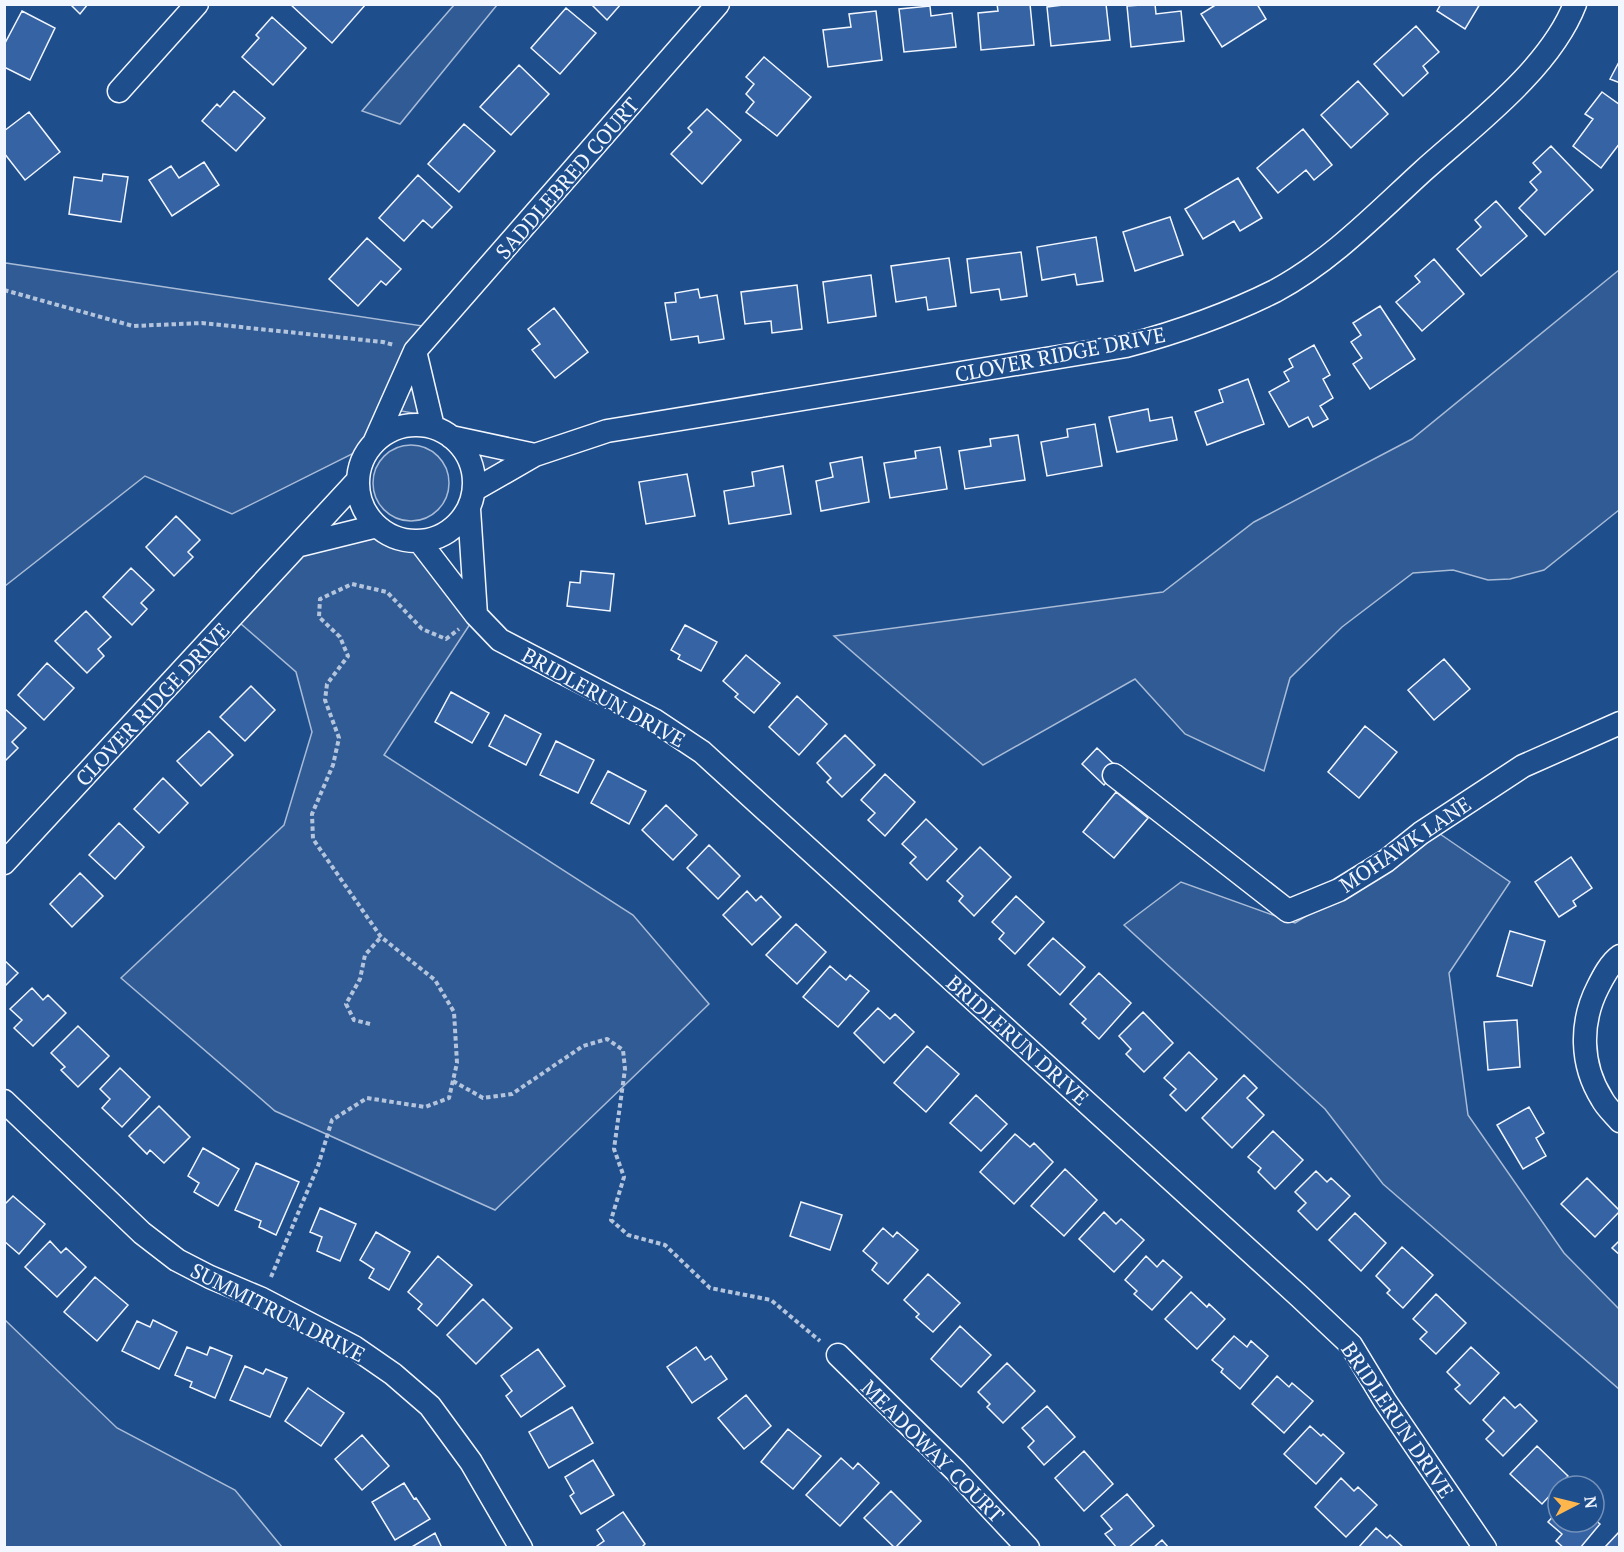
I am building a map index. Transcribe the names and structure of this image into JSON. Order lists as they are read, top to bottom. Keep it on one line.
{"streets":{"street":["SADDLEBRED COURT","CLOVER RIDGE DRIVE","BRIDLERUN DRIVE","MOHAWK LANE","SUMMITRUN DRIVE","MEADOWAY COURT"]},"crossings":[["SADDLEBRED COURT","CLOVER RIDGE DRIVE"],["SADDLEBRED COURT","BRIDLERUN DRIVE"],["CLOVER RIDGE DRIVE","BRIDLERUN DRIVE"]],"north":"right"}
